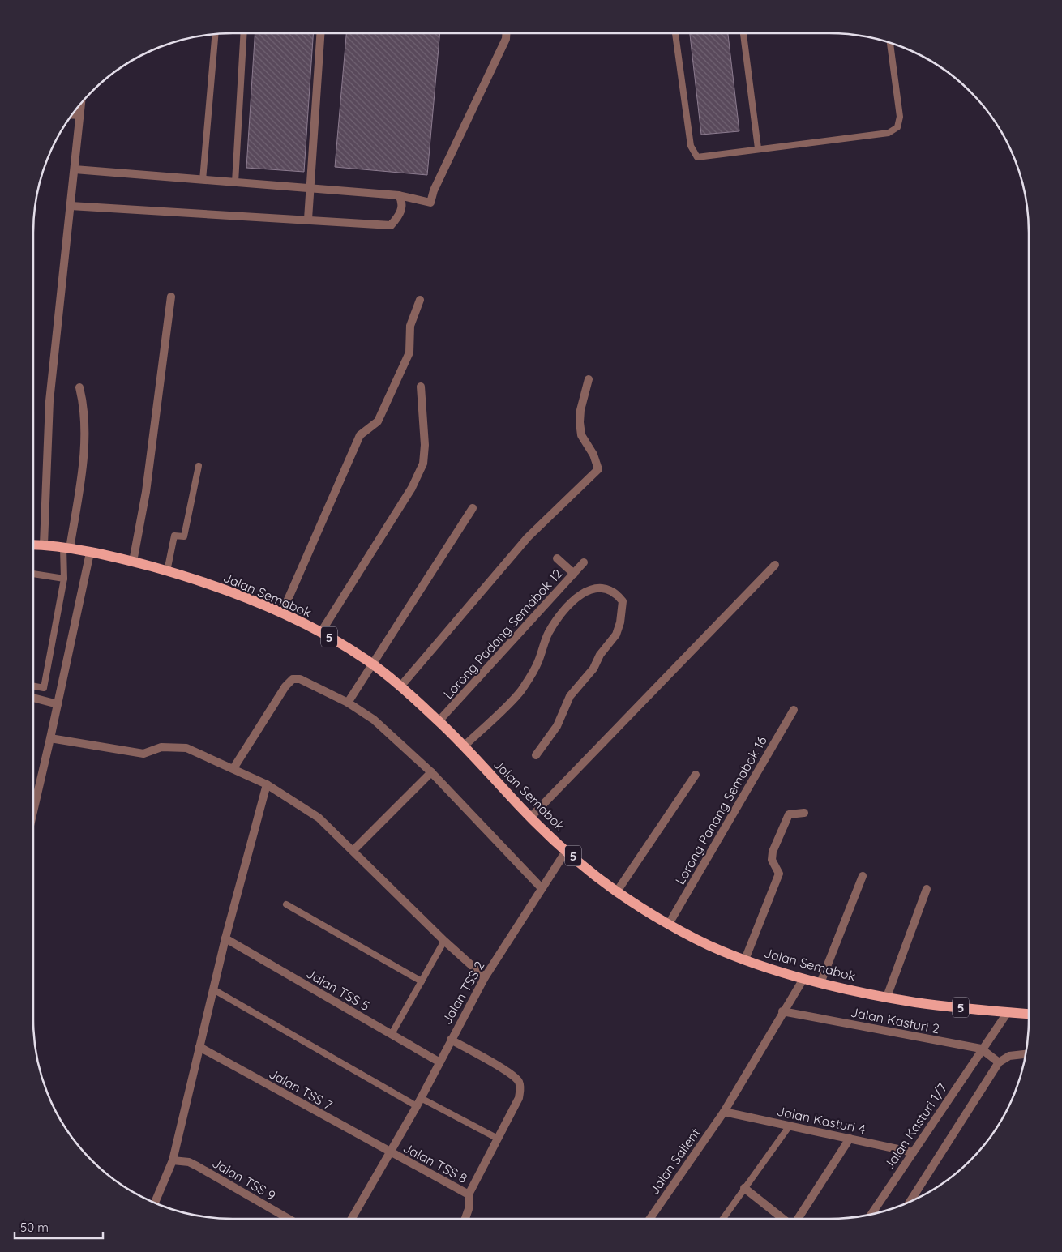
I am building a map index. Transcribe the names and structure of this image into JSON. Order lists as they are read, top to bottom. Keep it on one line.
{"streets":{"main road":["Jalan Semabok","5"],"street":["Lorong Padang Semabok 12","Lorong Panang Semabok 16","Jalan TSS 5","Jalan TSS 2","Jalan Kasturi 2","Jalan TSS 7","Jalan Kasturi 4","Jalan Kasturi 1/7","Jalan Salient","Jalan TSS 8","Jalan TSS 9"]},"crossings":[["Jalan Semabok","Lorong Padang Semabok 12"],["Jalan Semabok","Lorong Panang Semabok 16"],["Jalan Semabok","Jalan TSS 2"],["Jalan Semabok","Jalan Kasturi 1/7"],["Jalan Semabok","Jalan Salient"],["Jalan TSS 5","Jalan TSS 2"],["Jalan TSS 2","Jalan TSS 7"],["Jalan TSS 2","Jalan TSS 8"],["Jalan Kasturi 2","Jalan Kasturi 1/7"],["Jalan Kasturi 2","Jalan Salient"],["Jalan TSS 7","Jalan TSS 8"],["Jalan Kasturi 4","Jalan Kasturi 1/7"],["Jalan Kasturi 4","Jalan Salient"]],"scale_bar":"50 m"}
